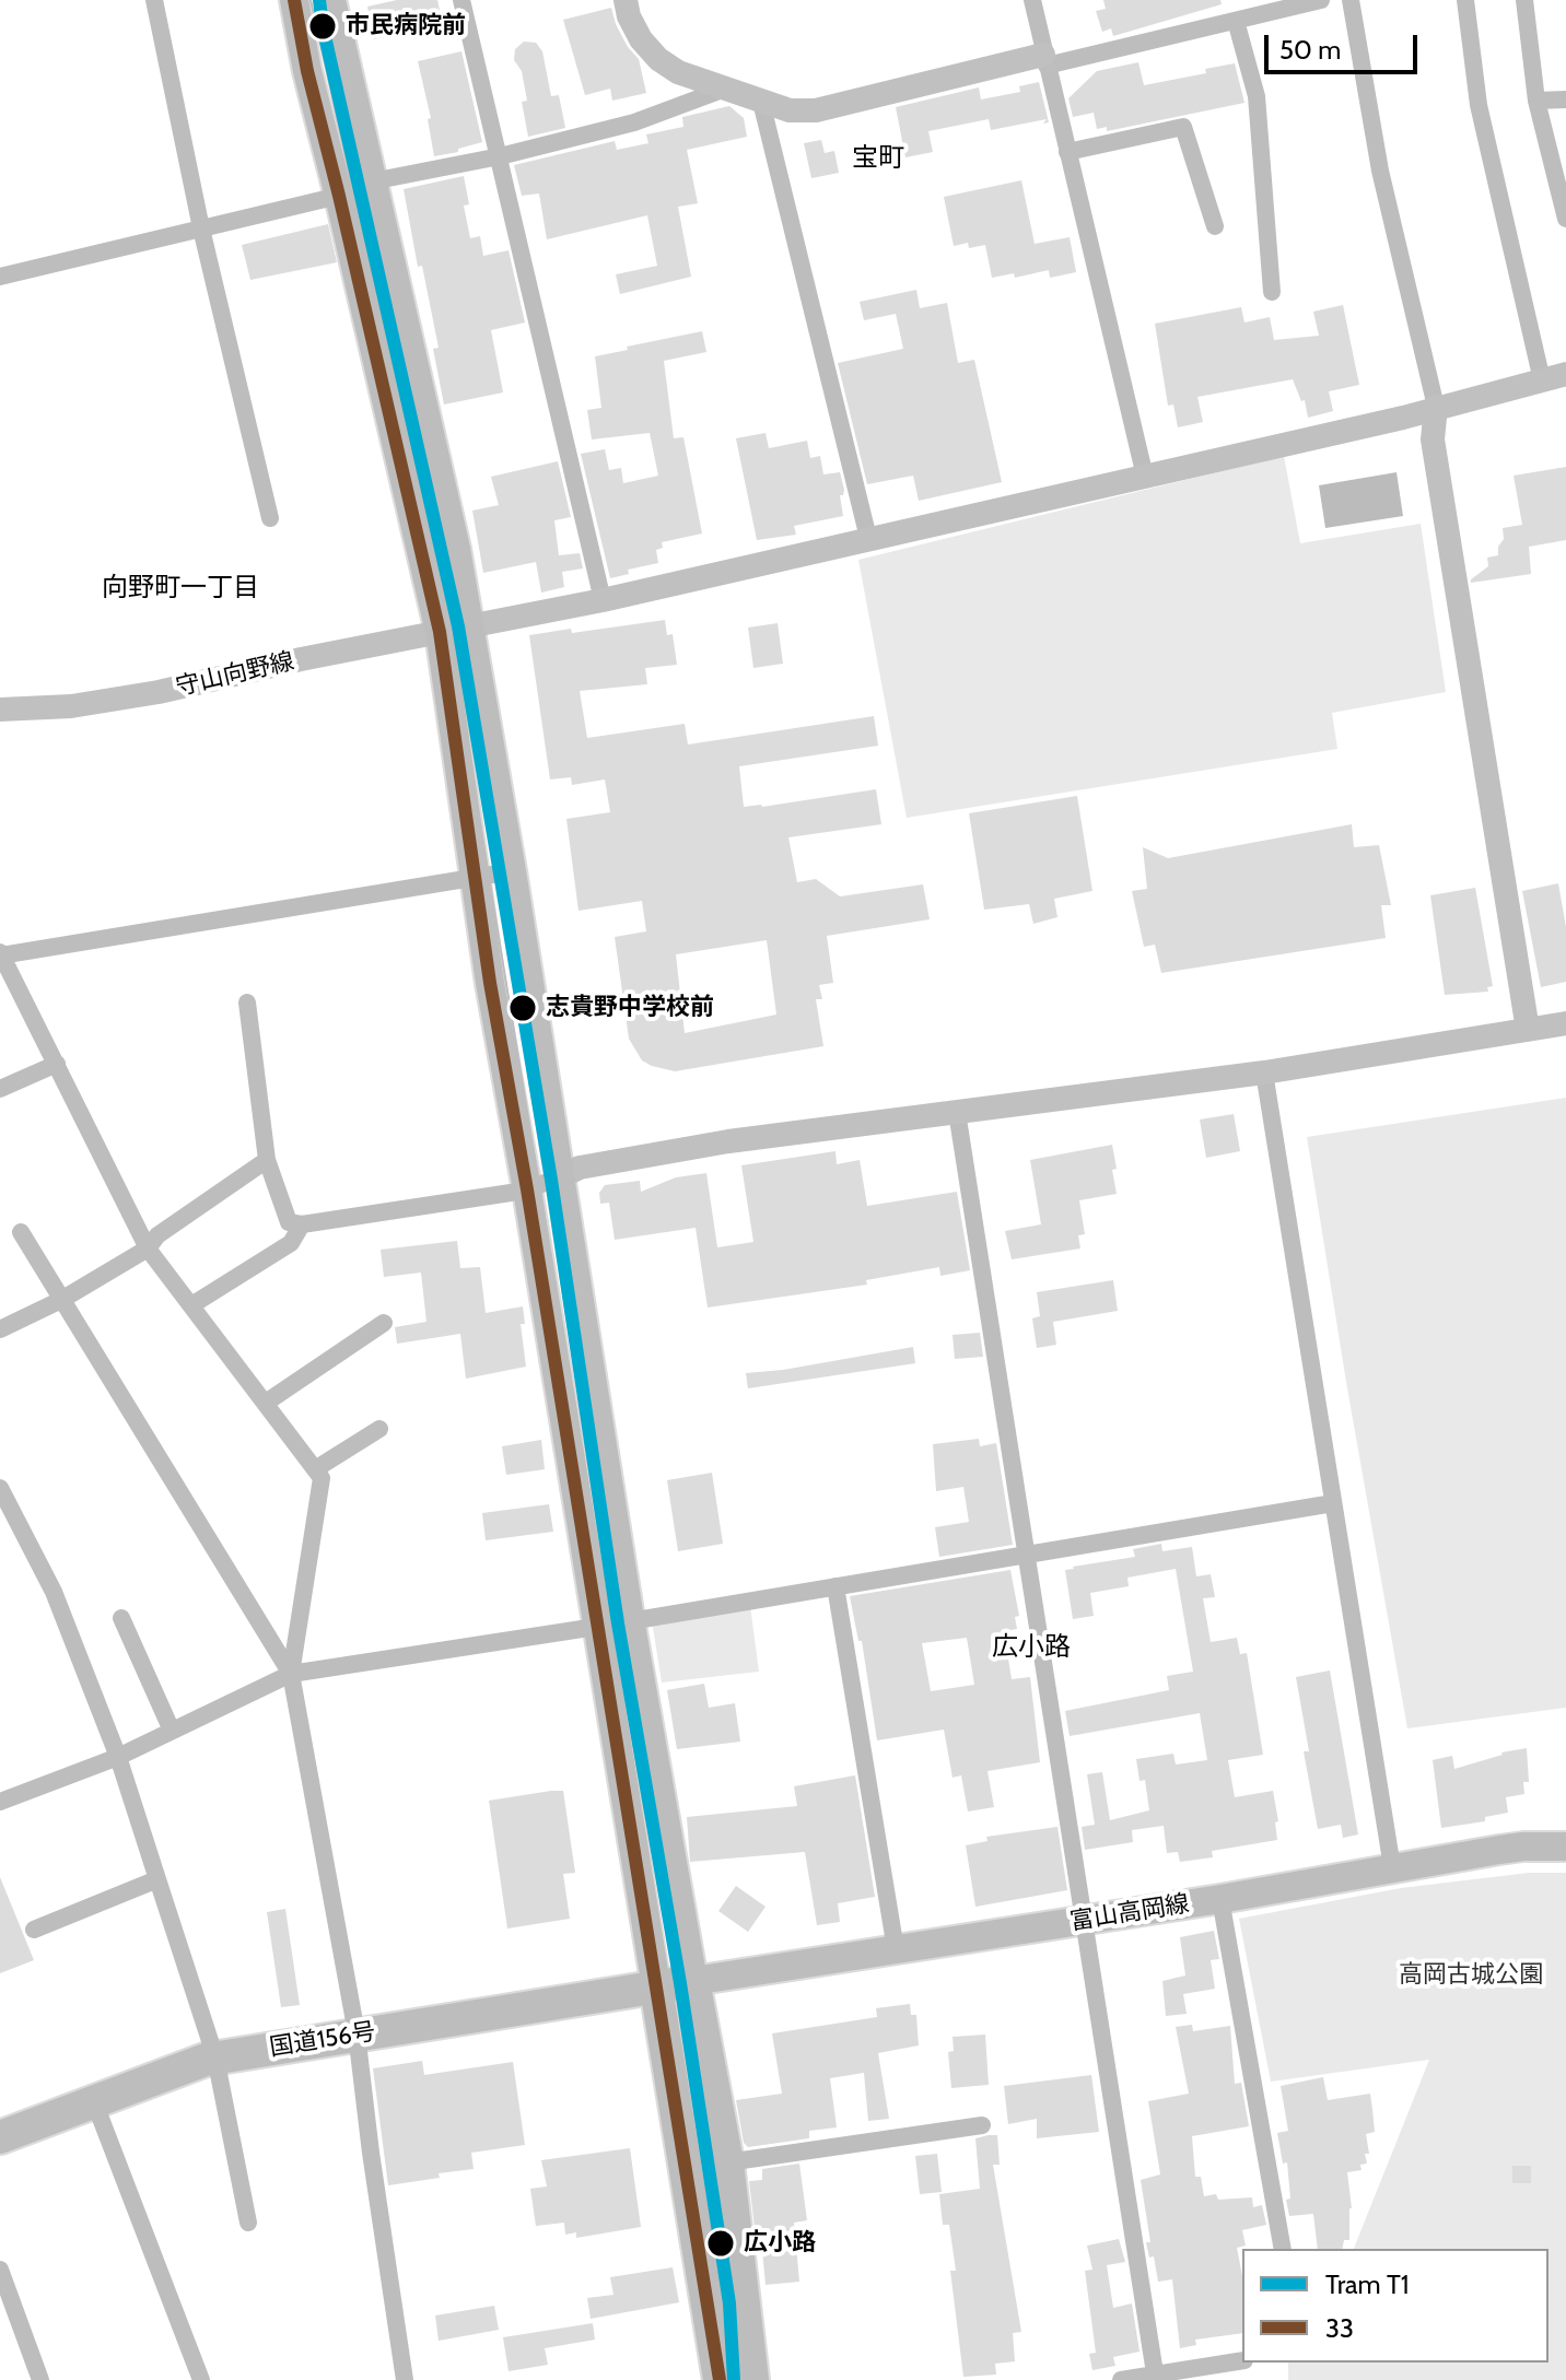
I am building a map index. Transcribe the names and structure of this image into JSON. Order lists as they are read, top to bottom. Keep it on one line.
{"streets":{"highway":["国道156号"],"main road":["富山高岡線"],"street":["守山向野線"]},"crossings":[["富山高岡線","国道156号"]],"districts":["宝町","向野町一丁目","広小路"],"parks":["高岡古城公園"],"places":["市民病院前","志貴野中学校前","広小路"],"lines":["tram line T1","transit line 33"],"legend":["Tram T1","33"],"scale_bar":"50 m"}
